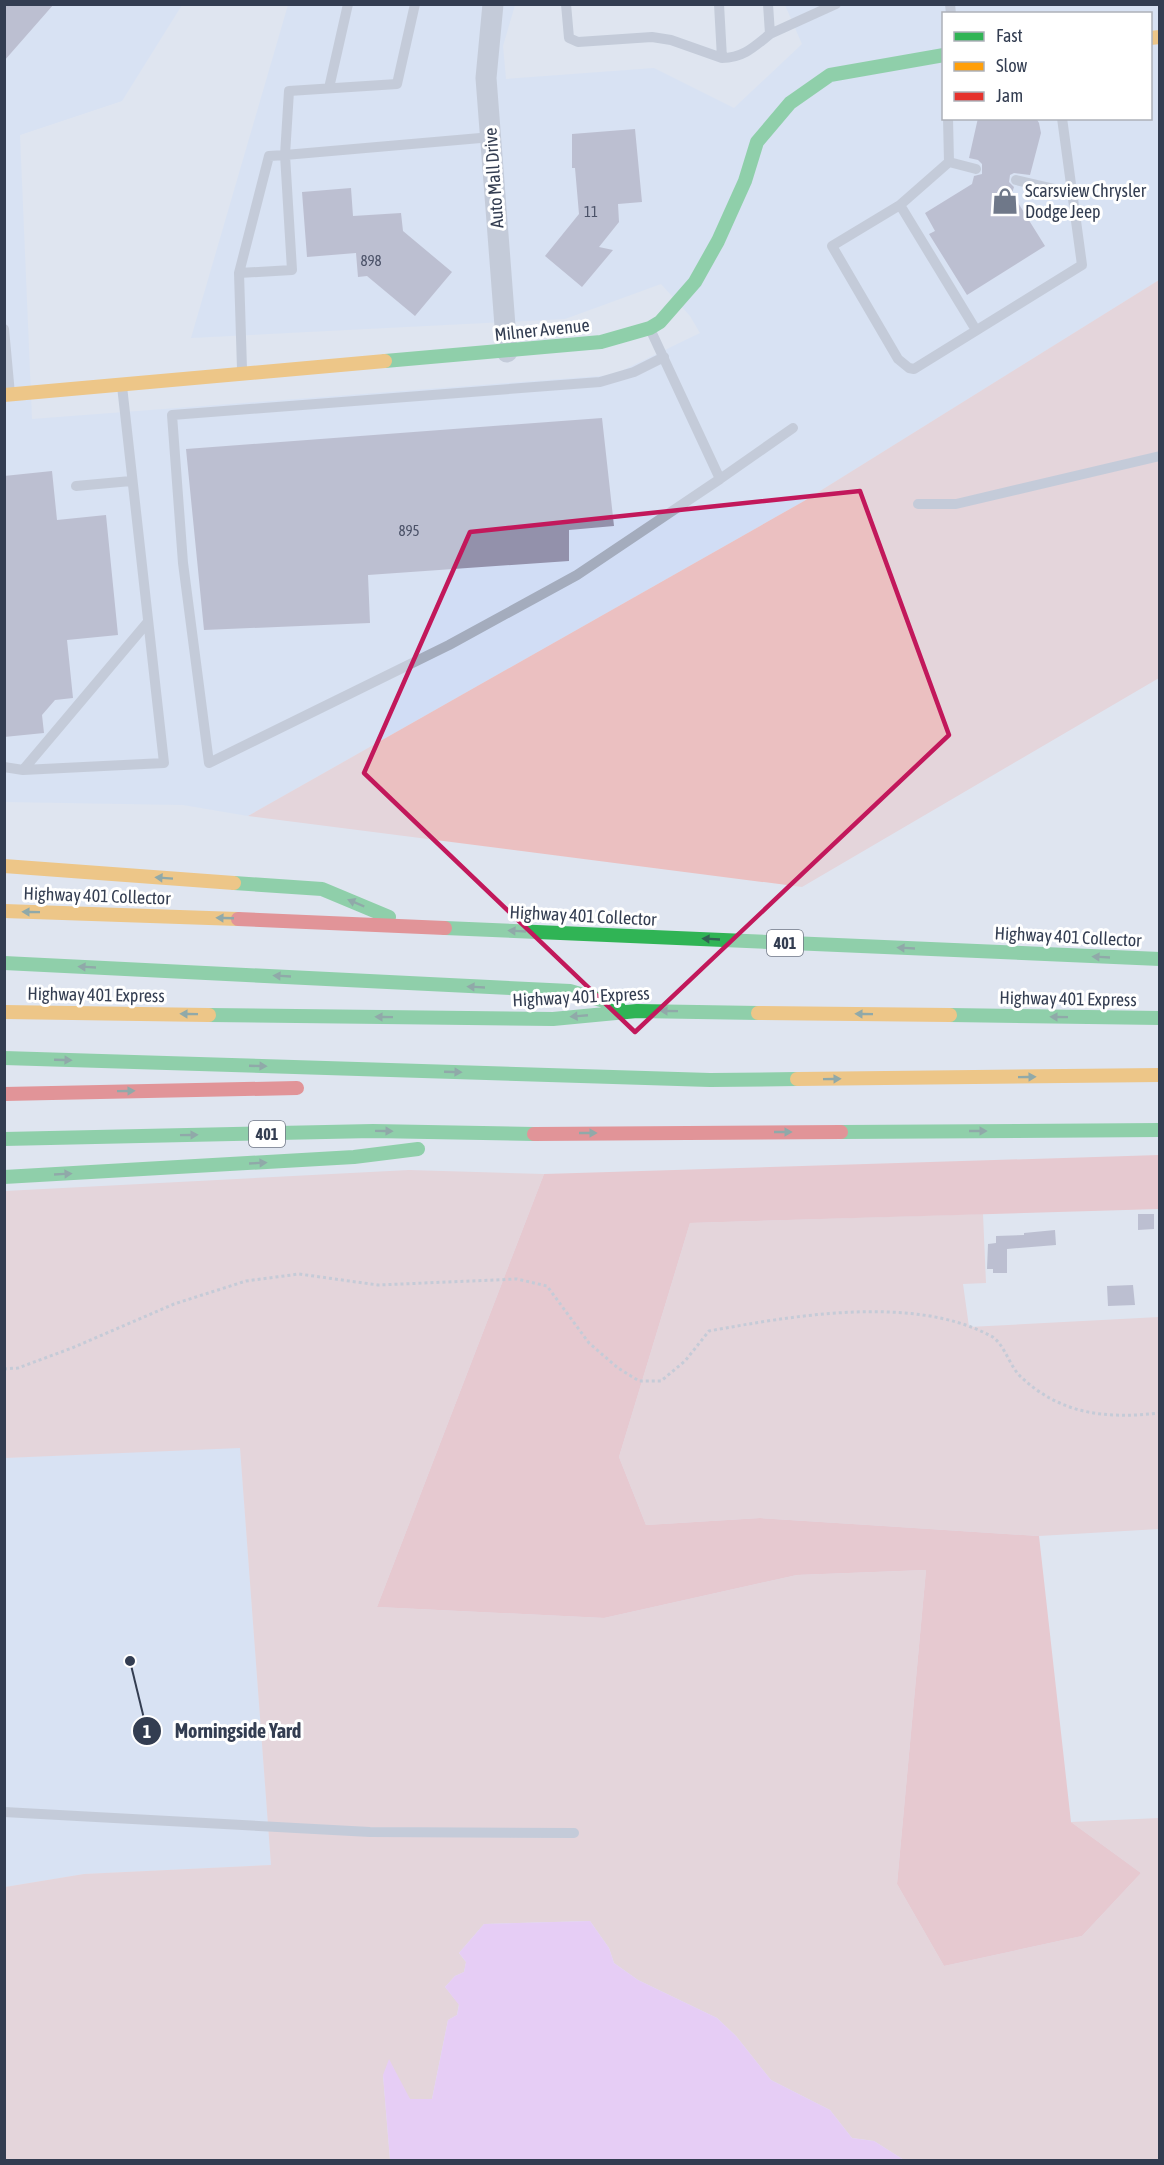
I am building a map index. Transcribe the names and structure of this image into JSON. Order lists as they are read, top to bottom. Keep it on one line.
{"streets":{"main road":["Milner Avenue","Highway 401 Collector","401","Highway 401 Express"],"street":["Auto Mall Drive"]},"crossings":[["Auto Mall Drive","Milner Avenue"]],"places":{"shop":["Scarsview Chrysler Dodge Jeep"],"other":["Morningside Yard"]},"house_numbers":["11","898","895"],"legend":["Fast","Slow","Jam"]}
